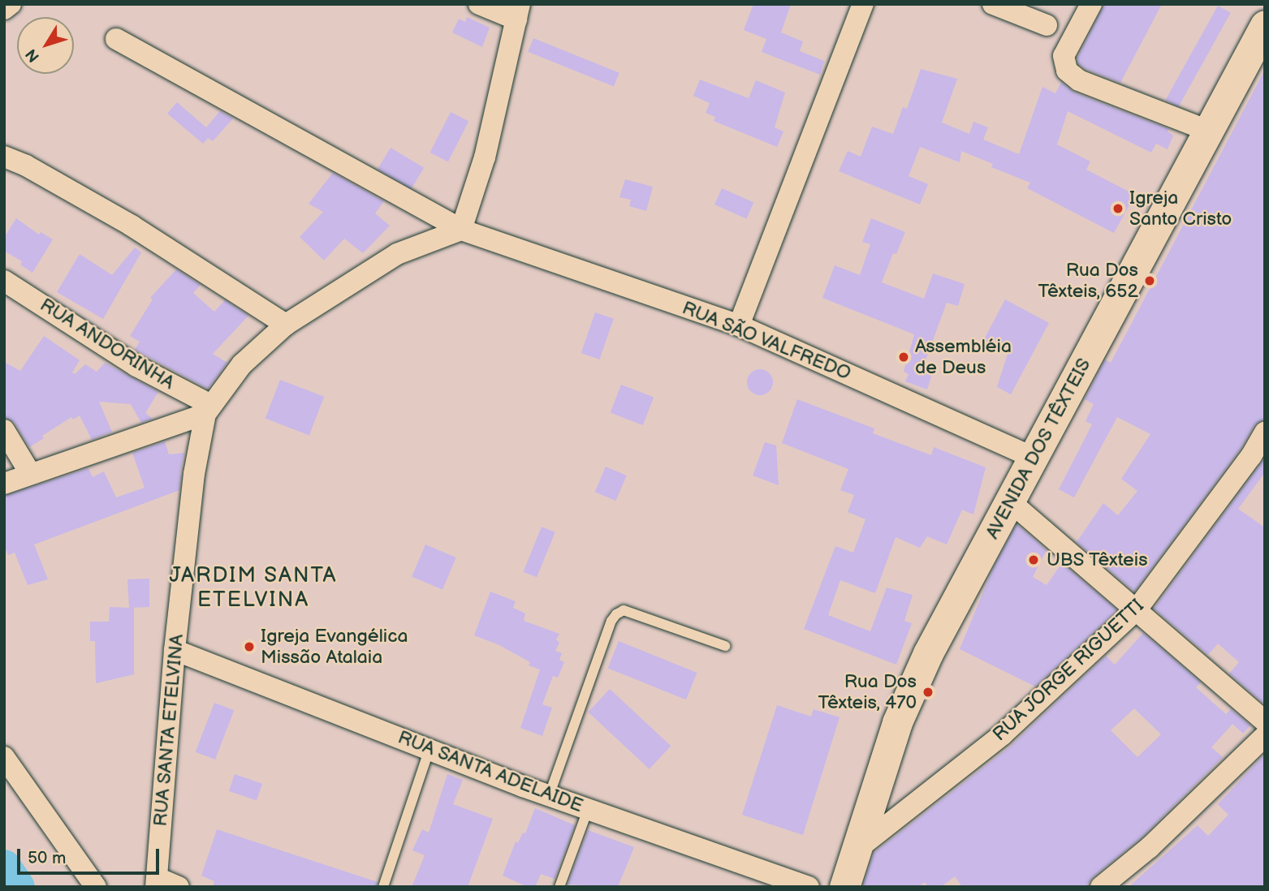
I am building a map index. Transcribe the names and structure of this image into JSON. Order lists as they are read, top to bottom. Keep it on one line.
{"streets":{"main road":["AVENIDA DOS TÊXTEIS"],"street":["RUA SÃO VALFREDO","RUA ANDORINHA","RUA JORGE RIGUETTI","RUA SANTA ETELVINA","RUA SANTA ADELAIDE"]},"crossings":[["RUA SÃO VALFREDO","AVENIDA DOS TÊXTEIS"],["RUA SÃO VALFREDO","RUA SANTA ETELVINA"],["RUA ANDORINHA","RUA SANTA ETELVINA"],["AVENIDA DOS TÊXTEIS","RUA JORGE RIGUETTI"],["RUA SANTA ETELVINA","RUA SANTA ADELAIDE"]],"districts":["JARDIM SANTA ETELVINA"],"places":["Igreja Santo Cristo","Rua Dos Têxteis, 652","Assembléia de Deus","UBS Têxteis","Igreja Evangélica Missão Atalaia","Rua Dos Têxteis, 470"],"scale_bar":"50 m","north":"bottom left"}
